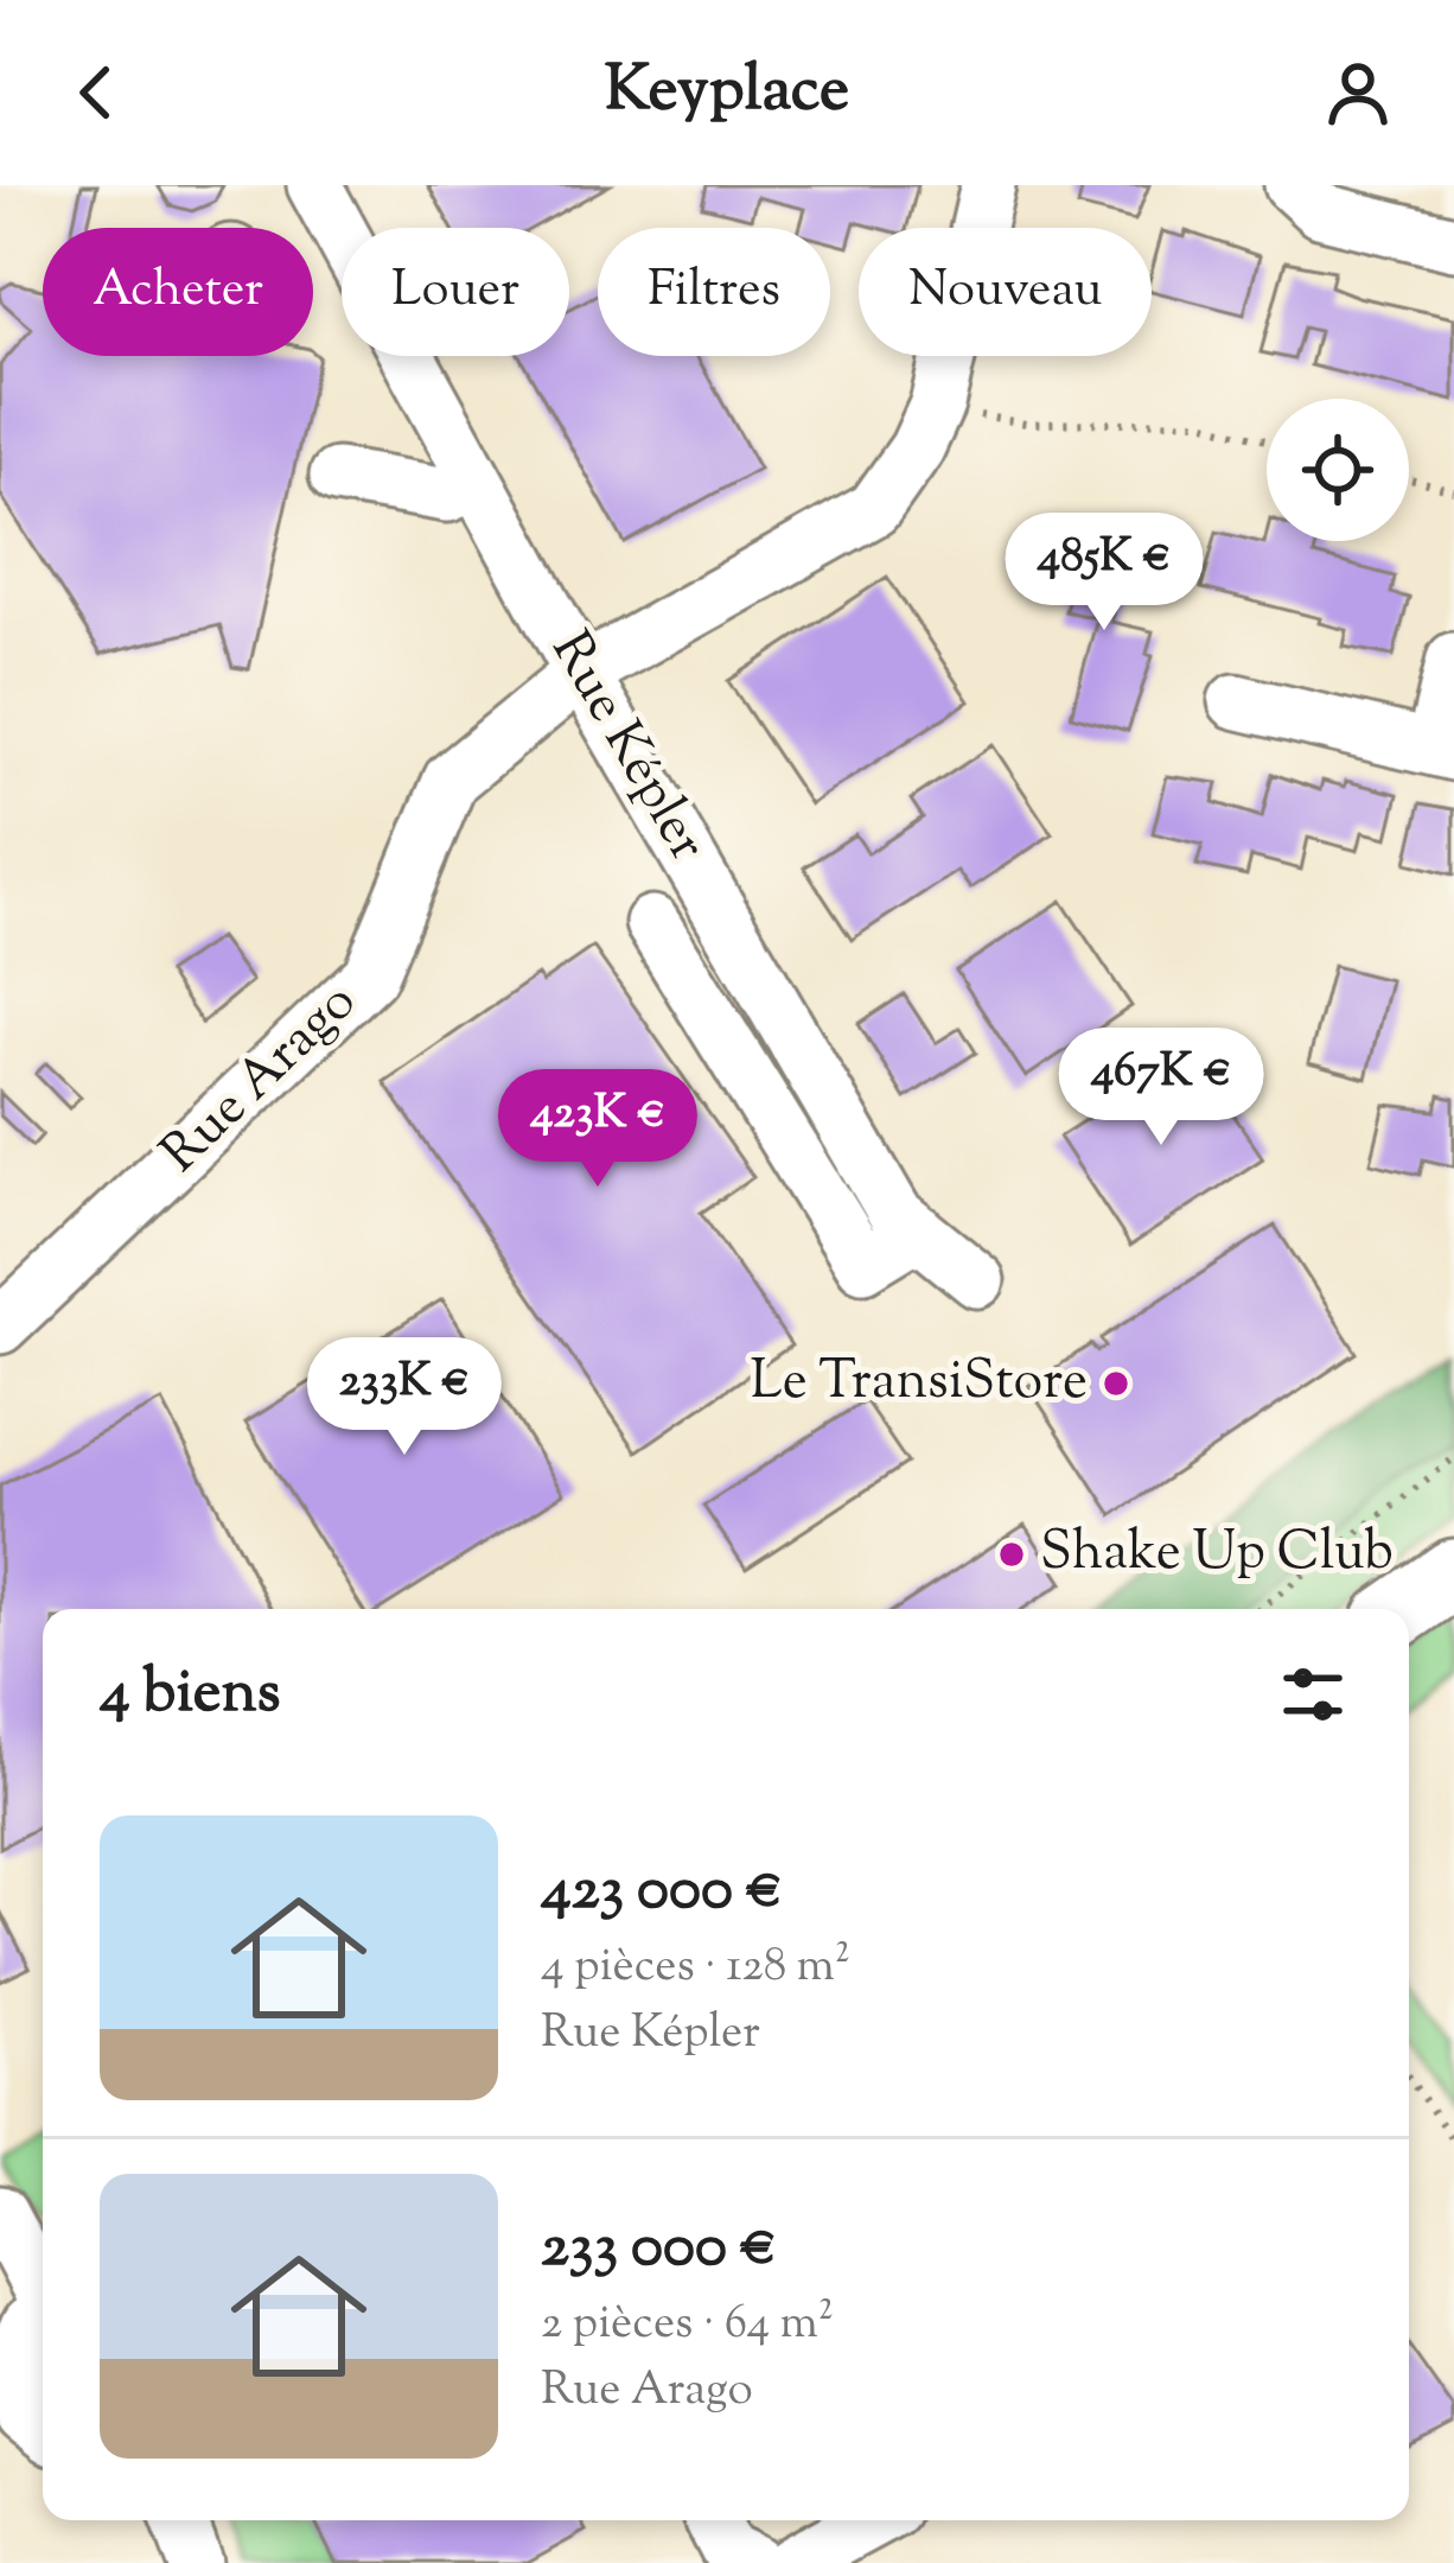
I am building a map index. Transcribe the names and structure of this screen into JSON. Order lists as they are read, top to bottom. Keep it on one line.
{"streets":{"street":["Rue Képler","Rue Arago"]},"crossings":[["Rue Képler","Rue Arago"]],"places":["Le TransiStore","Shake Up Club"],"page":{"header":"Keyplace","chip":["Acheter","Louer","Filtres","Nouveau"],"price":["485K €","467K €","423K €","233K €"],"heading":"4 biens","list":[{"name":"423 000 €","note":"4 pièces · 128 m² · Rue Képler"},{"name":"233 000 €","note":"2 pièces · 64 m² · Rue Arago"}]}}
